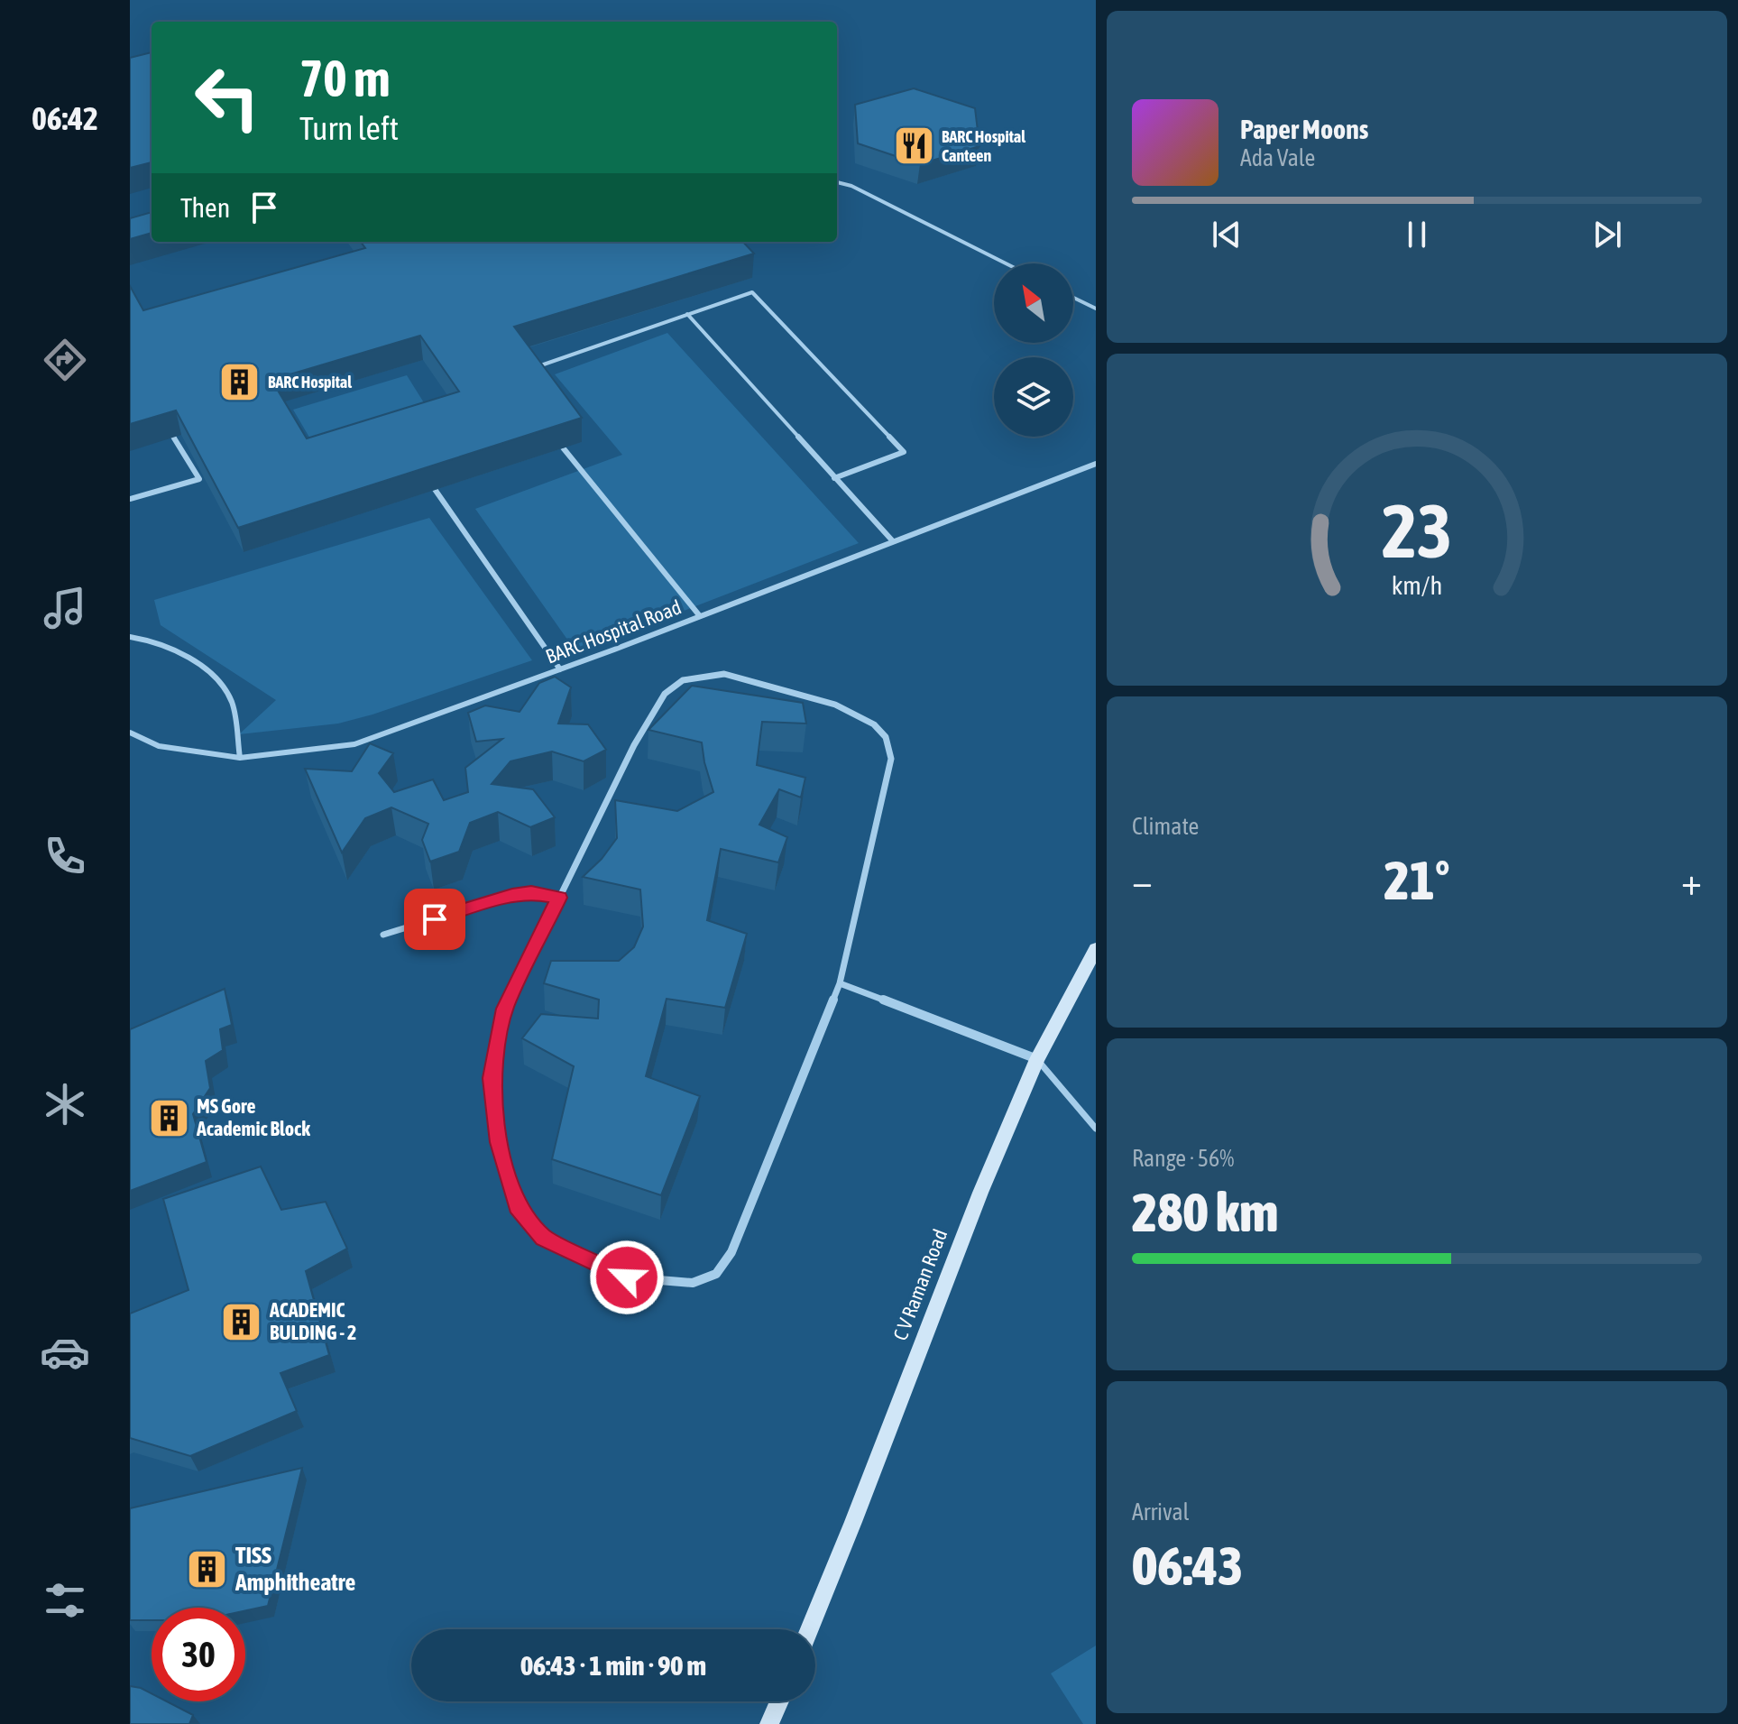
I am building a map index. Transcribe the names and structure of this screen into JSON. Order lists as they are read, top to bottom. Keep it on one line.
{"streets":{"street":["C V Raman Road"],"lane":["BARC Hospital Road"]},"places":{"restaurant":["BARC Hospital Canteen"],"building":["BARC Hospital","MS Gore Academic Block","ACADEMIC BULDING - 2","TISS Amphitheatre"]},"north":"top left","page":{"tabs":"06:42","turn":["70 m","Turn left"],"song":["Paper Moons","Ada Vale"],"then":"Then","tile":["Climate",["Range · 56%","280 km"],["Arrival","06:43"]],"heat":["−","21°","+"],"limit":"30","trip":"06:43 · 1 min · 90 m","gauge":["23","km/h"]}}
